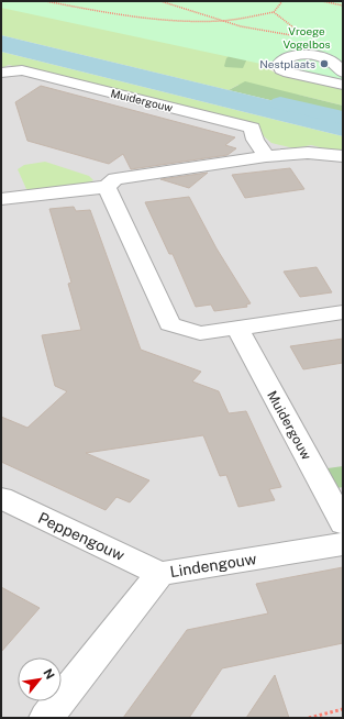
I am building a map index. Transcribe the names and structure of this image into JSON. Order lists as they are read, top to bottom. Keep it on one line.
{"streets":{"street":["Muidergouw","Peppengouw","Lindengouw"]},"crossings":[["Peppengouw","Lindengouw"]],"parks":["Vroege Vogelbos"],"places":["Nestplaats"],"north":"top right"}
